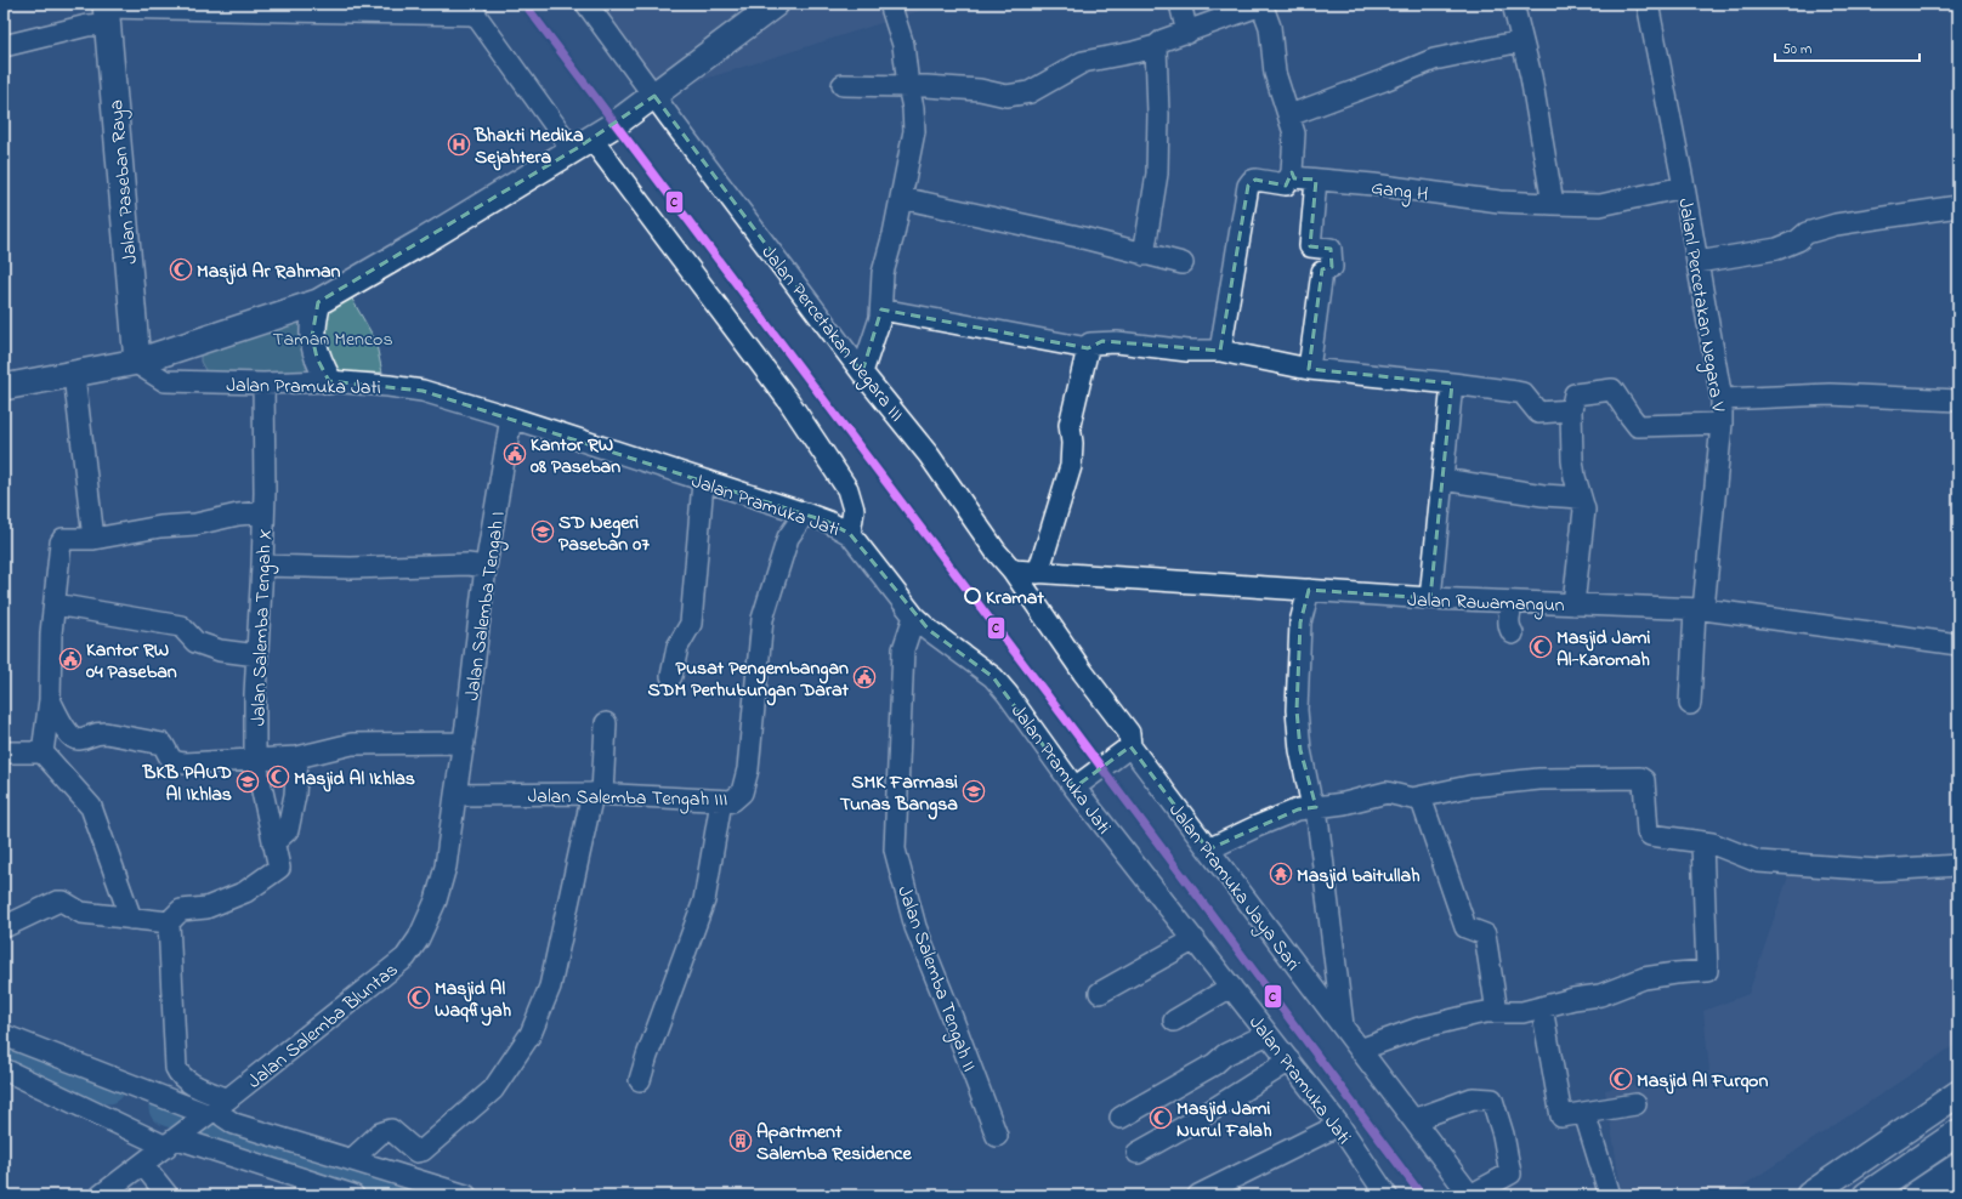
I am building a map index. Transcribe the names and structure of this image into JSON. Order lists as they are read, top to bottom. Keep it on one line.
{"streets":{"main road":["Jalan Paseban Raya"],"street":["Gang H","Jalanl Percetakan Negara V","Jalan Percetakan Negara III","Jalan Pramuka Jati","Jalan Rawamangun","Jalan Salemba Tengah I","Jalan Salemba Tengah X","Jalan Salemba Tengah III","Jalan Pramuka Jaya Sari","Jalan Salemba Tengah II","Jalan Salemba Bluntas"]},"crossings":[["Jalan Paseban Raya","Jalan Pramuka Jati"],["Gang H","Jalanl Percetakan Negara V"],["Jalanl Percetakan Negara V","Jalan Rawamangun"],["Jalan Percetakan Negara III","Jalan Rawamangun"],["Jalan Percetakan Negara III","Jalan Pramuka Jaya Sari"],["Jalan Pramuka Jati","Jalan Salemba Tengah I"],["Jalan Pramuka Jati","Jalan Salemba Tengah X"],["Jalan Pramuka Jati","Jalan Salemba Tengah III"],["Jalan Pramuka Jati","Jalan Salemba Tengah II"],["Jalan Rawamangun","Jalan Pramuka Jaya Sari"],["Jalan Salemba Tengah I","Jalan Salemba Tengah III"],["Jalan Salemba Tengah I","Jalan Salemba Bluntas"],["Jalan Salemba Tengah III","Jalan Salemba Bluntas"]],"parks":["Taman Mencos"],"places":{"hospital":["Bhakti Medika Sejahtera"],"mosque":["Masjid Ar Rahman","Masjid Jami Al-Karomah","Masjid Al Ikhlas","Masjid Al Waqfiyah","Masjid Al Furqon","Masjid Jami Nurul Falah"],"public building":["Kantor RW 08 Paseban","Kantor RW 04 Paseban","Pusat Pengembangan SDM Perhubungan Darat"],"school or university":["SD Negeri Paseban 07","BKB PAUD Al Ikhlas","SMK Farmasi Tunas Bangsa"],"other":["Kramat"],"temple":["Masjid baitullah"],"building":["Apartment Salemba Residence"]},"lines":["transit line C"],"scale_bar":"50 m"}
